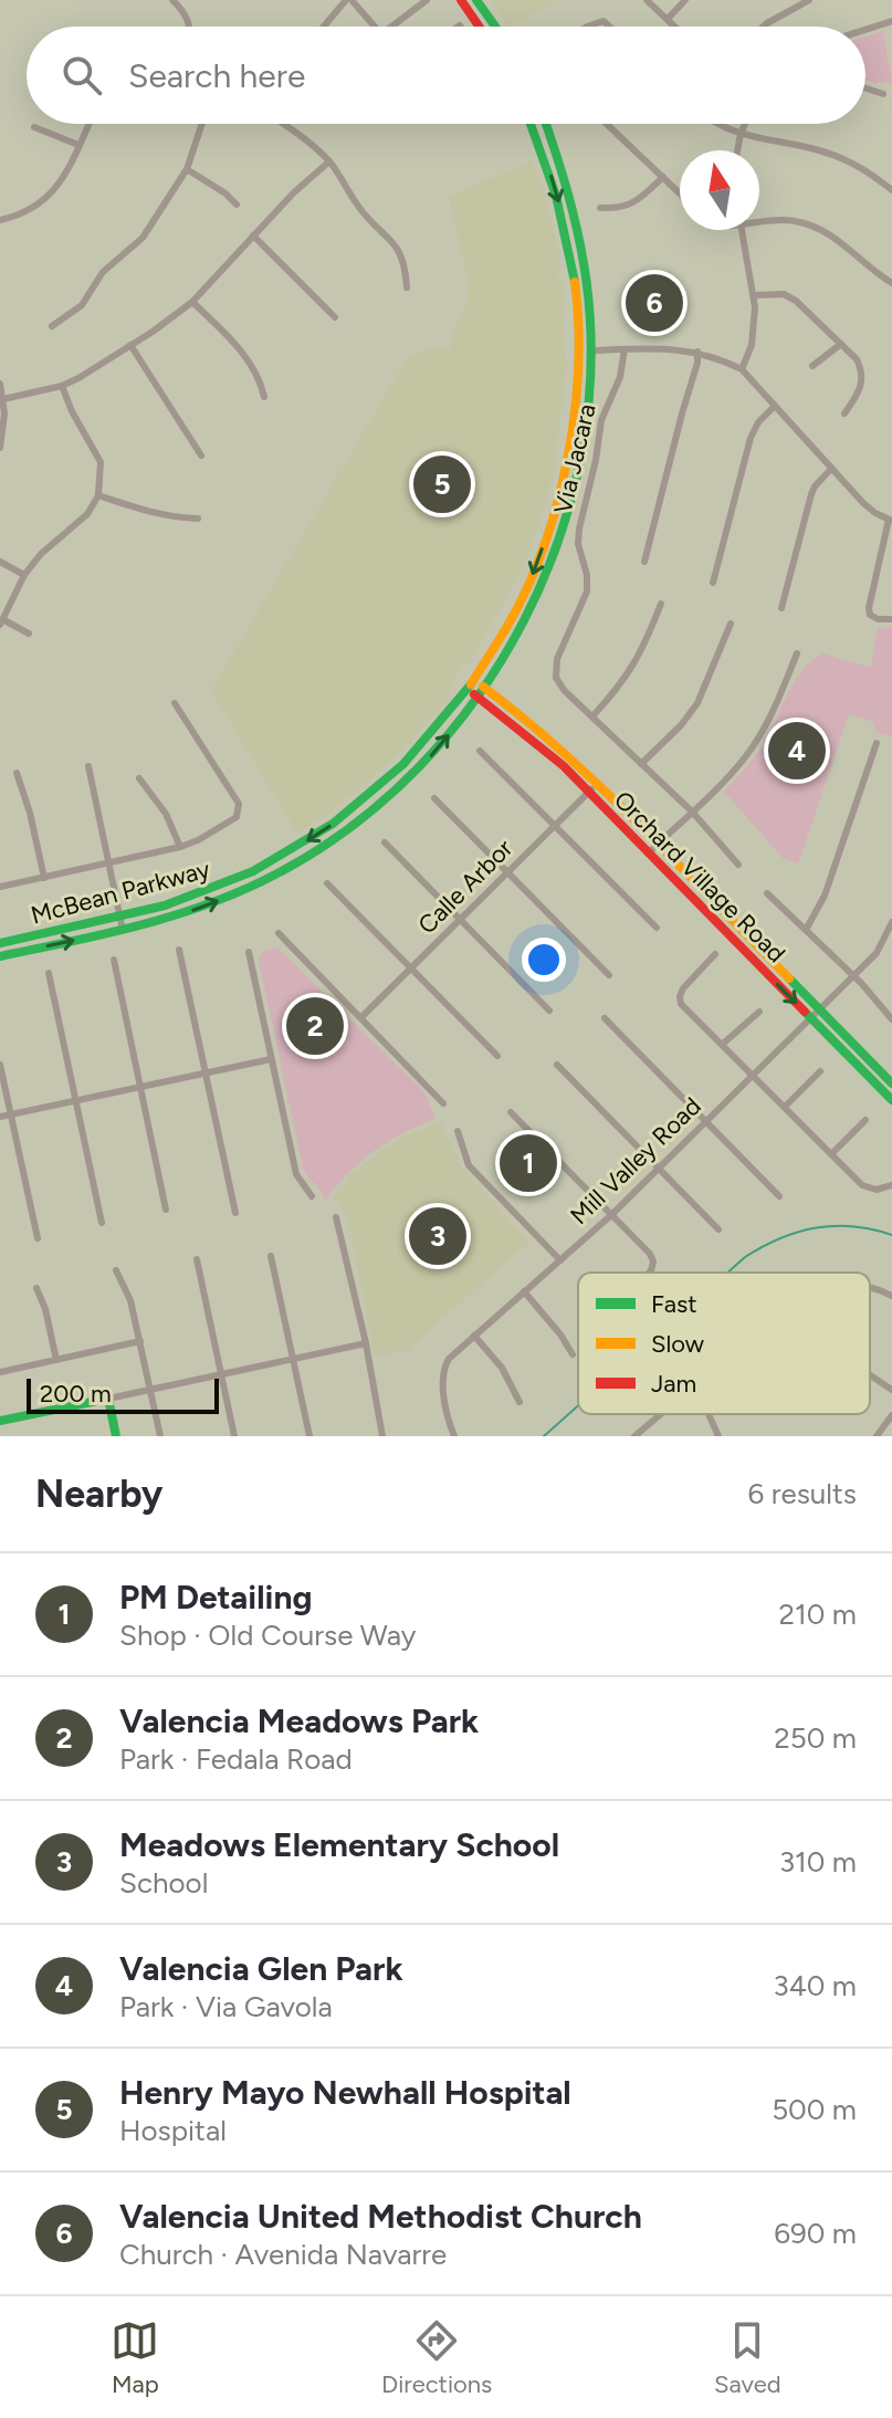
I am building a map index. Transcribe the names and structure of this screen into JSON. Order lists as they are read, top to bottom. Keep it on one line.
{"streets":{"main road":["Orchard Village Road","McBean Parkway"],"street":["Via Jacara","Calle Arbor","Mill Valley Road"]},"crossings":[["Orchard Village Road","Calle Arbor"],["Orchard Village Road","McBean Parkway"],["Orchard Village Road","Mill Valley Road"]],"legend":["Fast","Slow","Jam"],"scale_bar":"200 m","north":"top","page":{"search":"Search here","pins":["6","5","4","2","1","3"],"scale":"200 m","heading":["Nearby","6 results"],"list":[{"mark":"1","name":"PM Detailing","note":"Shop · Old Course Way","value":"210 m"},{"mark":"2","name":"Valencia Meadows Park","note":"Park · Fedala Road","value":"250 m"},{"mark":"3","name":"Meadows Elementary School","note":"School","value":"310 m"},{"mark":"4","name":"Valencia Glen Park","note":"Park · Via Gavola","value":"340 m"},{"mark":"5","name":"Henry Mayo Newhall Hospital","note":"Hospital","value":"500 m"},{"mark":"6","name":"Valencia United Methodist Church","note":"Church · Avenida Navarre","value":"690 m"}],"nav":["Map","Directions","Saved"]}}
